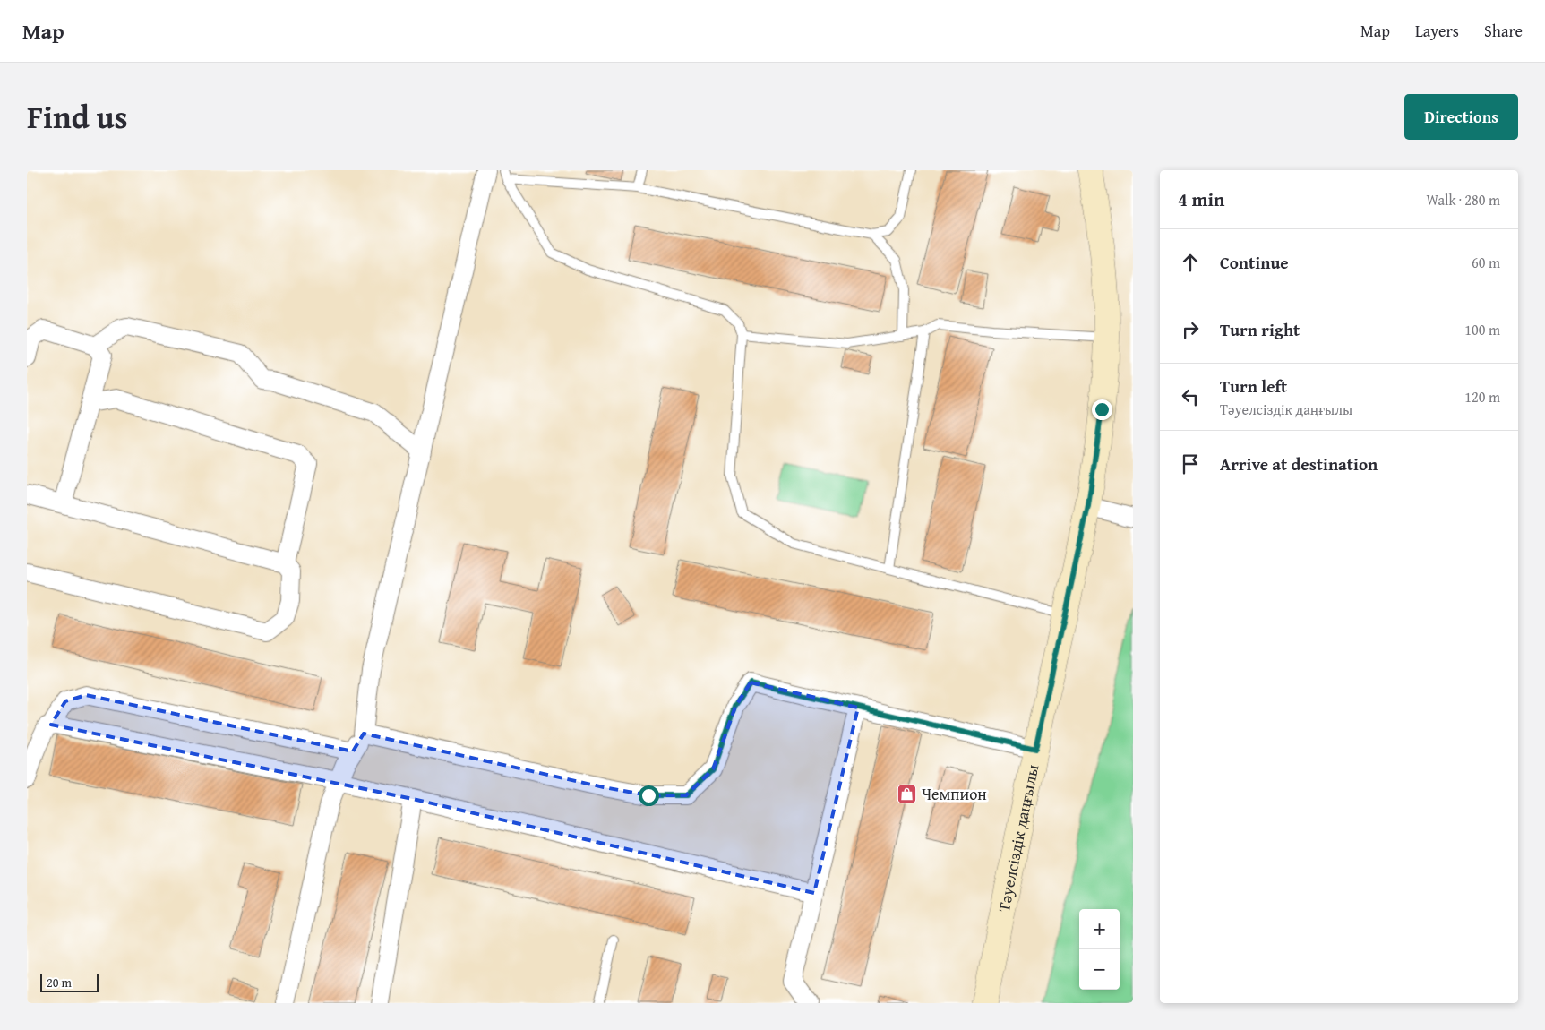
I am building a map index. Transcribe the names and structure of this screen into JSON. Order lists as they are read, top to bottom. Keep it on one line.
{"streets":{"street":["Тәуелсіздік даңғылы"]},"places":{"shop":["Чемпион"]},"scale_bar":"20 m","page":{"header":"Map","nav":["Map","Layers","Share"],"title":"Find us","buttons":"Directions","heading":["4 min","Walk · 280 m"],"list":[["Continue","60 m"],["Turn right","100 m"],["Turn left","Тәуелсіздік даңғылы","120 m"],"Arrive at destination"],"map_buttons":["+","−"],"scale":"20 m"}}
